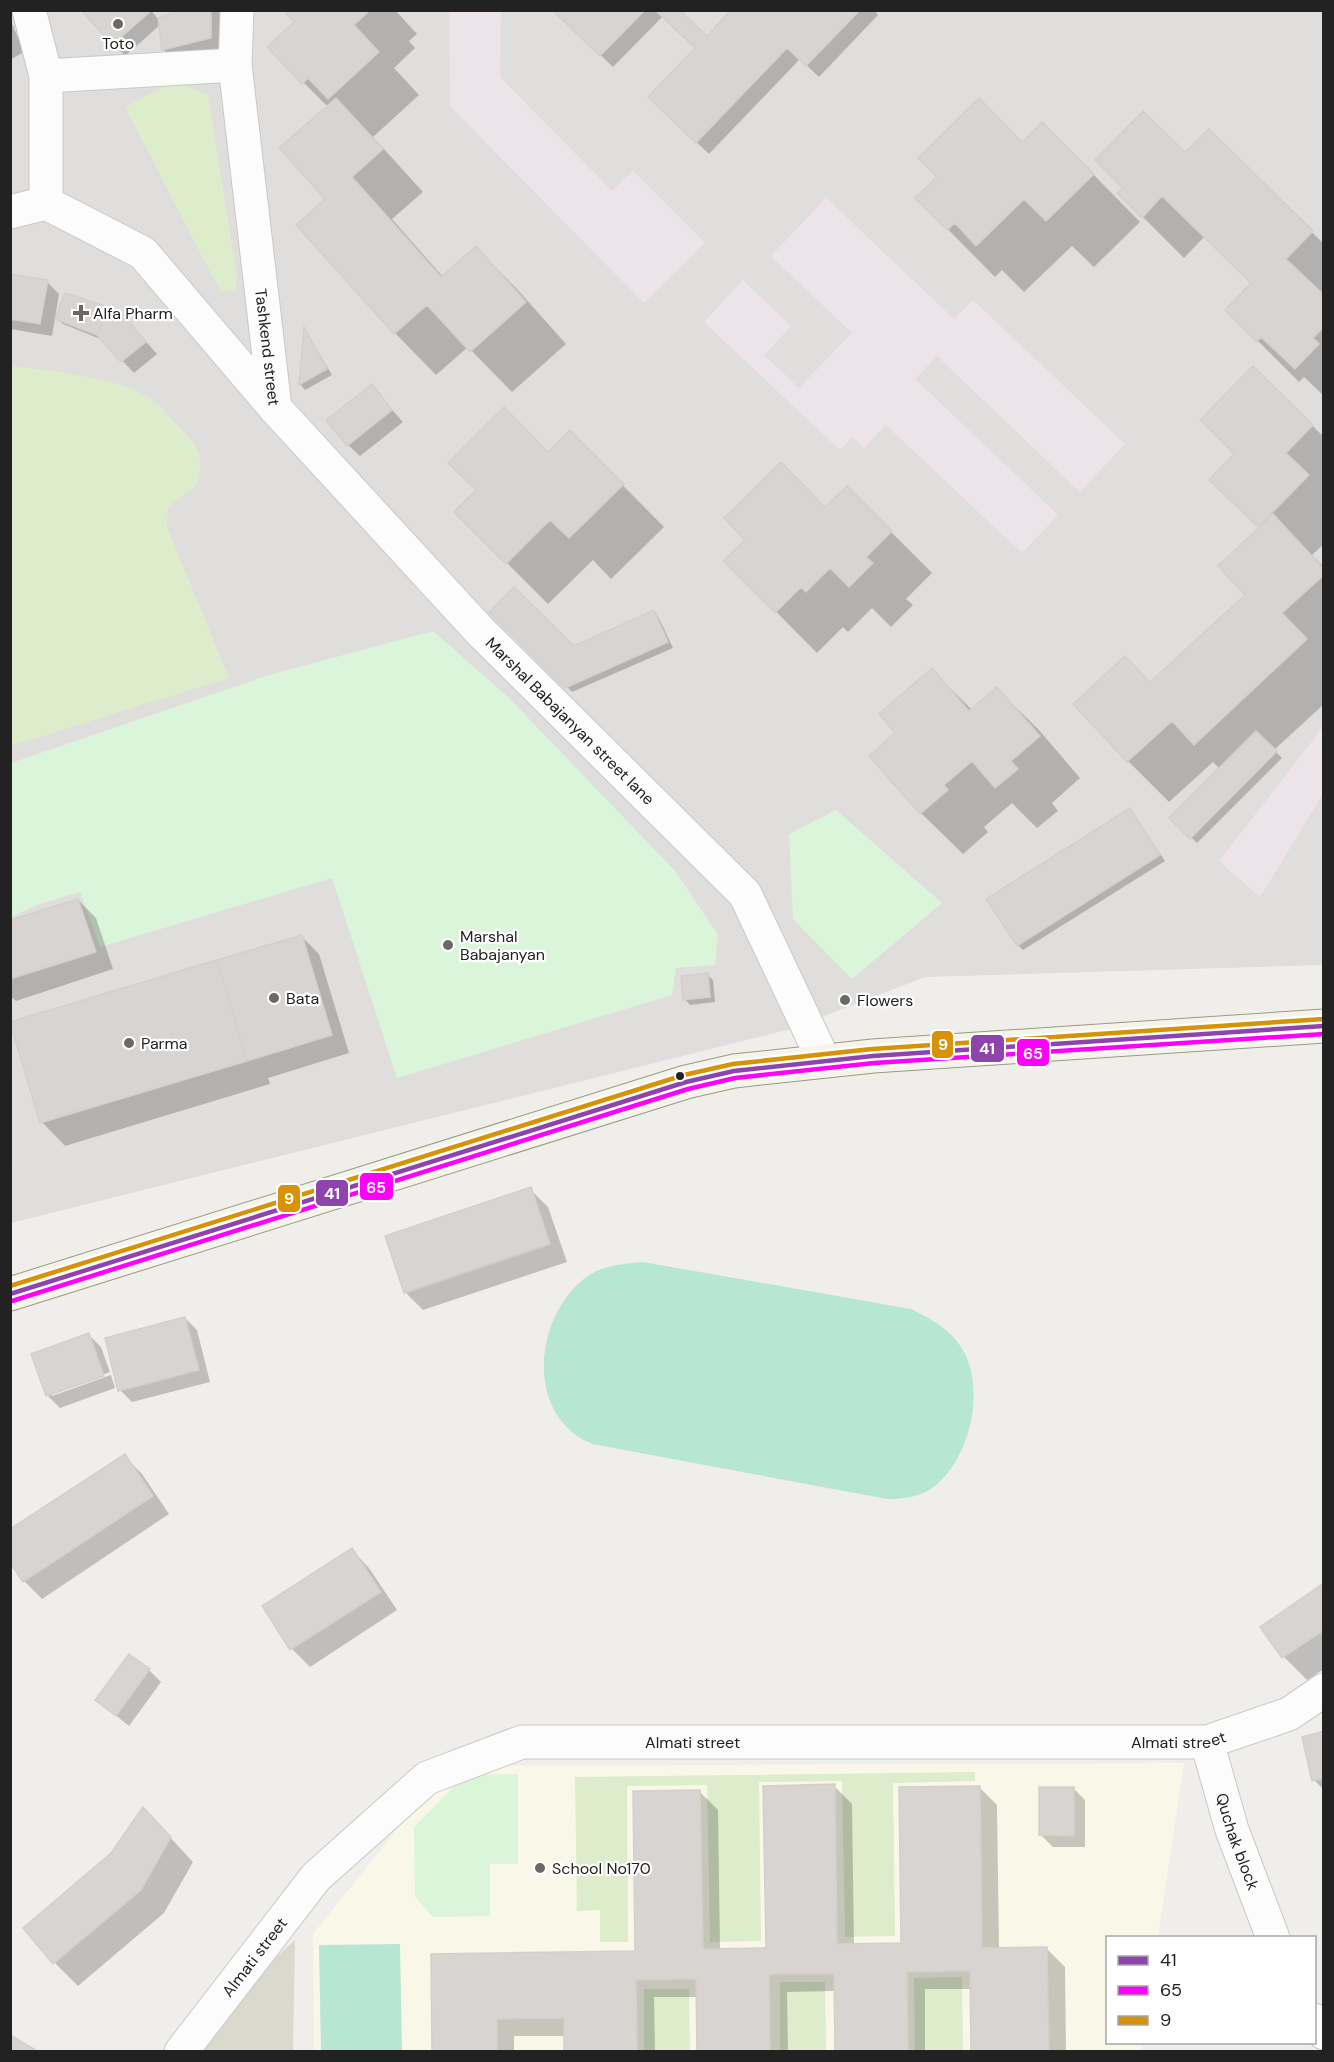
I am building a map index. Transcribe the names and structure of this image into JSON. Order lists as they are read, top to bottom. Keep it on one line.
{"streets":{"street":["Tashkend street","Marshal Babajanyan street lane","Almati street","Quchak block"]},"crossings":[["Tashkend street","Marshal Babajanyan street lane"],["Almati street","Quchak block"]],"places":{"other":["Toto","Marshal Babajanyan","Bata","Flowers","Parma","School No170"],"health":["Alfa Pharm"]},"lines":["transit line 9","transit line 41","transit line 65"],"legend":["41","65","9"]}
